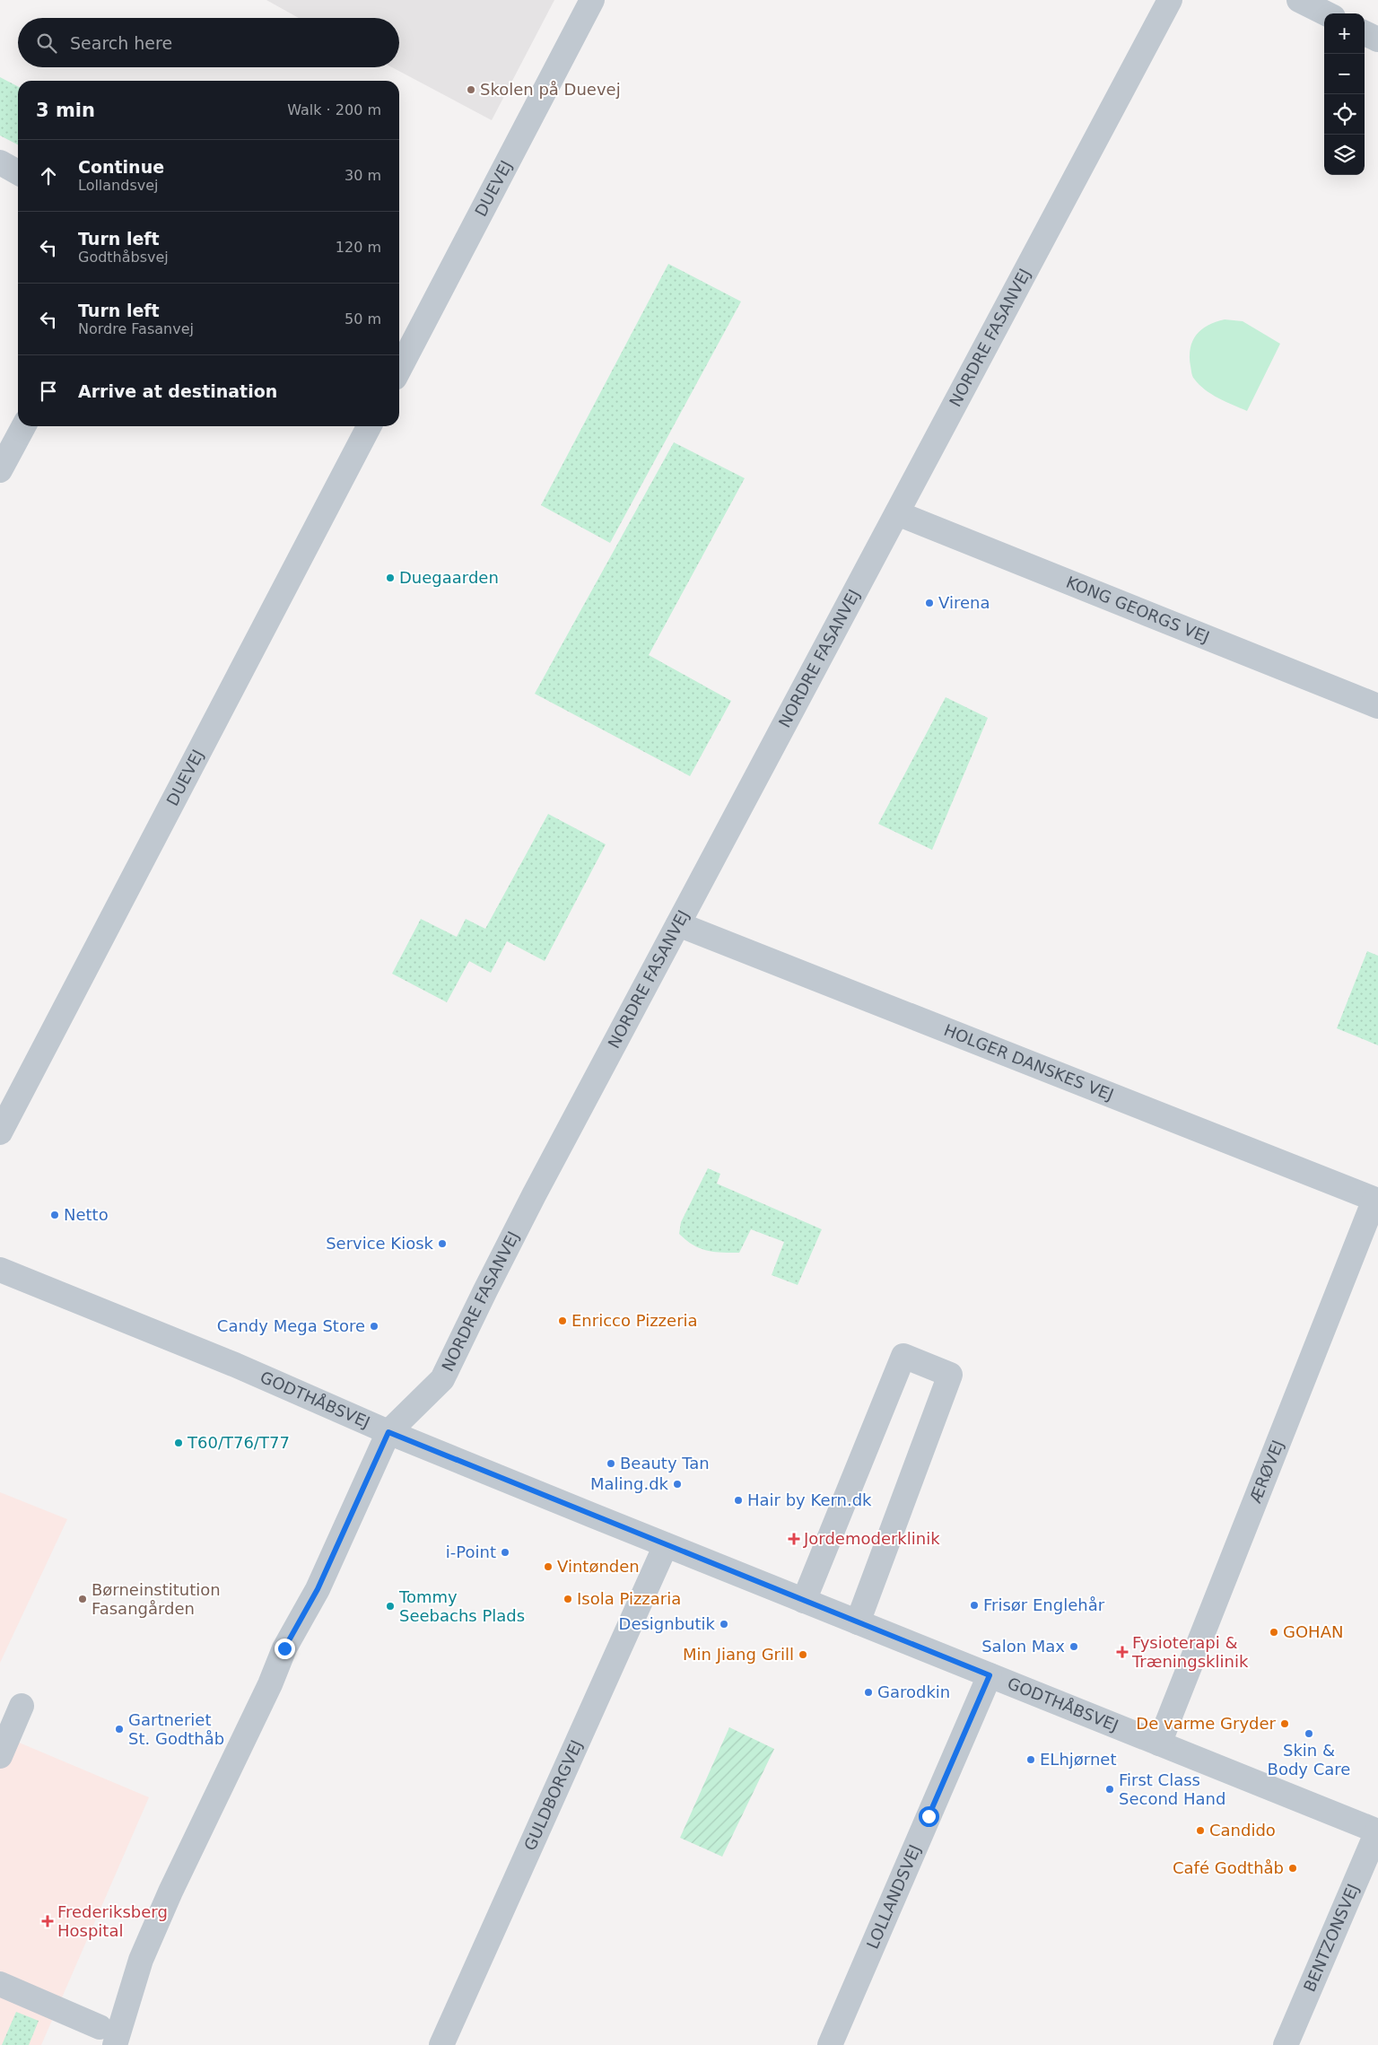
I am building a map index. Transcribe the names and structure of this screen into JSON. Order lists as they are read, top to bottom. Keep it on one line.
{"streets":{"street":["DUEVEJ","NORDRE FASANVEJ","KONG GEORGS VEJ","HOLGER DANSKES VEJ","GODTHÅBSVEJ","ÆRØVEJ","GULDBORGVEJ","LOLLANDSVEJ","BENTZONSVEJ"]},"crossings":[["NORDRE FASANVEJ","KONG GEORGS VEJ"],["NORDRE FASANVEJ","HOLGER DANSKES VEJ"],["NORDRE FASANVEJ","GODTHÅBSVEJ"],["HOLGER DANSKES VEJ","ÆRØVEJ"],["GODTHÅBSVEJ","ÆRØVEJ"],["GODTHÅBSVEJ","GULDBORGVEJ"],["GODTHÅBSVEJ","LOLLANDSVEJ"],["GODTHÅBSVEJ","BENTZONSVEJ"]],"places":{"other":["Skolen på Duevej","Duegaarden","Virena","Netto","Service Kiosk","Enricco Pizzeria","Candy Mega Store","T60/T76/T77","Beauty Tan","Maling.dk","Hair by Kern.dk","i-Point","Vintønden","Børneinstitution Fasangården","Isola Pizzaria","Frisør Englehår","Tommy Seebachs Plads","Designbutik","GOHAN","Salon Max","Min Jiang Grill","Garodkin","De varme Gryder","Gartneriet St. Godthåb","Skin & Body Care","ELhjørnet","First Class Second Hand","Candido","Café Godthåb"],"health":["Jordemoderklinik","Fysioterapi & Træningsklinik","Frederiksberg Hospital"]},"page":{"map_buttons":["+","−"],"search":"Search here","heading":["3 min","Walk · 200 m"],"list":[["Continue","Lollandsvej","30 m"],["Turn left","Godthåbsvej","120 m"],["Turn left","Nordre Fasanvej","50 m"],"Arrive at destination"]}}
